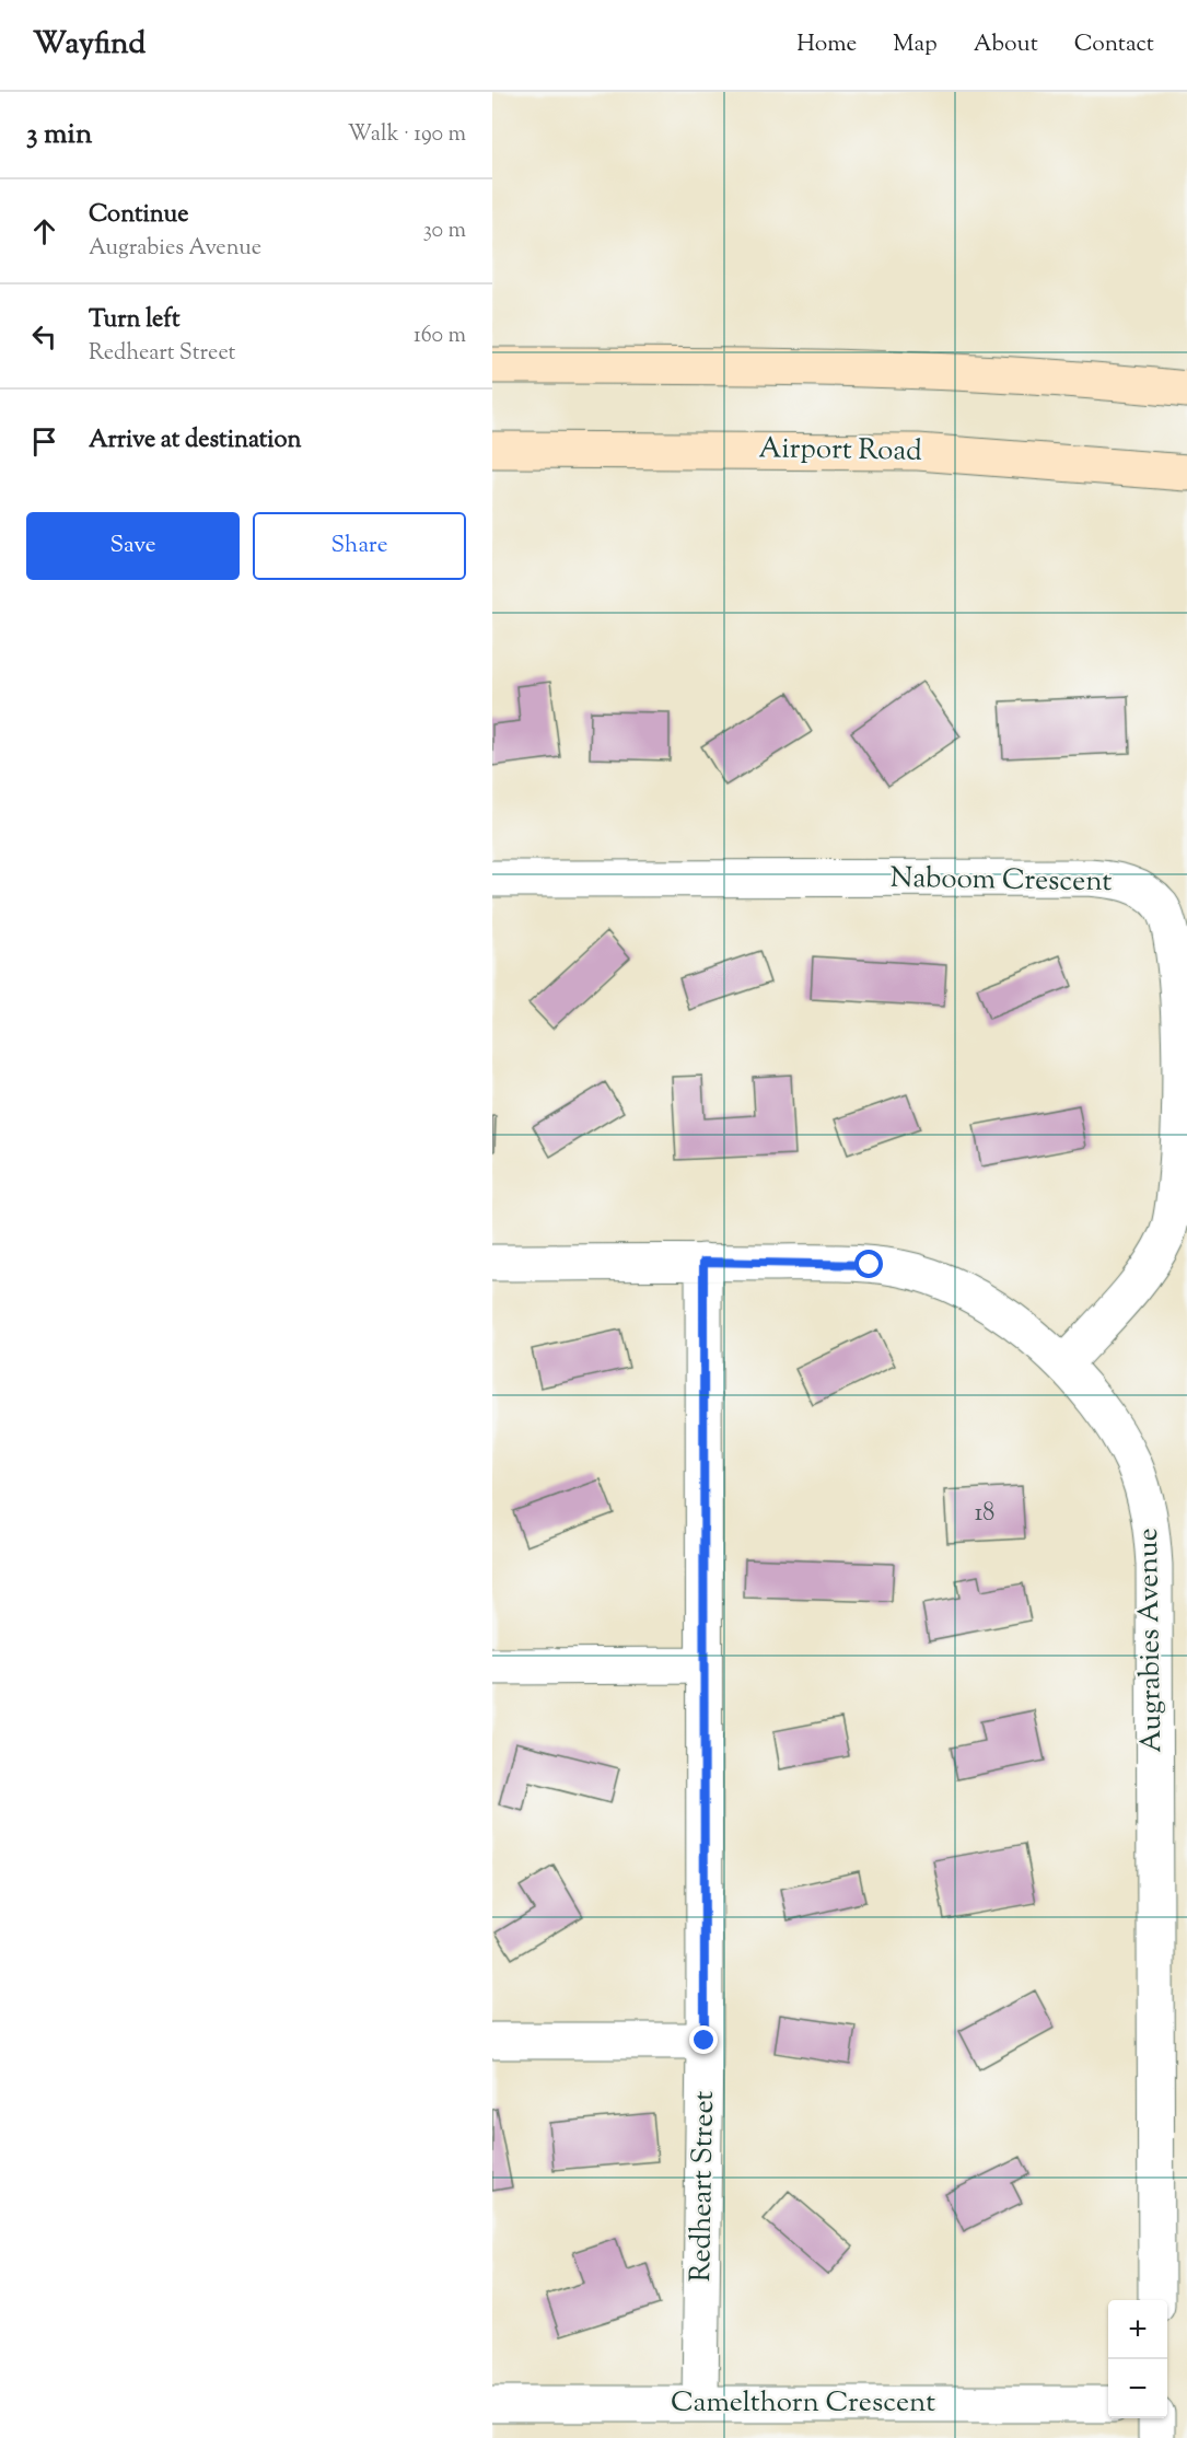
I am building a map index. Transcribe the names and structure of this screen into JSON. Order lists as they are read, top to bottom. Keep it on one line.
{"streets":{"main road":["Airport Road"],"street":["Naboom Crescent","Augrabies Avenue","Redheart Street","Camelthorn Crescent"]},"crossings":[["Naboom Crescent","Augrabies Avenue"],["Augrabies Avenue","Redheart Street"],["Redheart Street","Camelthorn Crescent"]],"house_numbers":["18"],"page":{"header":"Wayfind","nav":["Home","Map","About","Contact"],"heading":["3 min","Walk · 190 m"],"list":[["Continue","Augrabies Avenue","30 m"],["Turn left","Redheart Street","160 m"],"Arrive at destination"],"buttons":["Save","Share"],"map_buttons":["+","−"]}}
